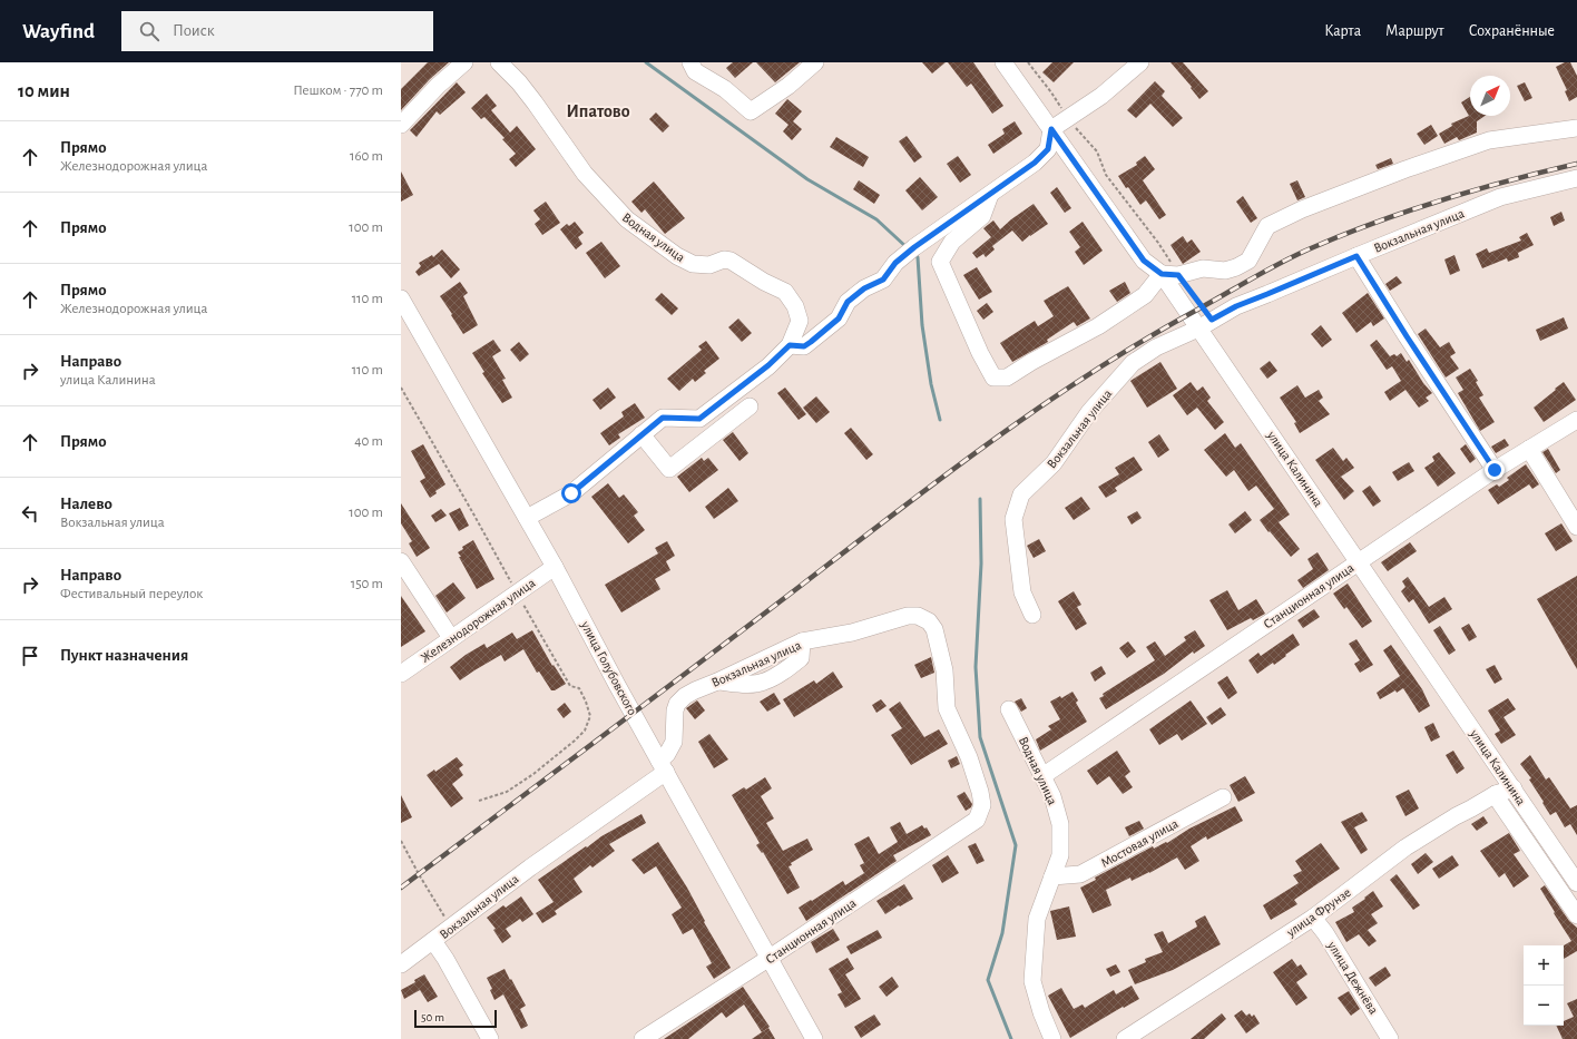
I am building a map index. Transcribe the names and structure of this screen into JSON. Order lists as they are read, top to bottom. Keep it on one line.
{"streets":{"street":["Вокзальная улица","Водная улица","улица Калинина","Станционная улица","Железнодорожная улица","улица Голубовского","Мостовая улица","улица Фрунзе","улица Дежнёва"]},"crossings":[["Вокзальная улица","улица Калинина"],["Вокзальная улица","Станционная улица"],["Вокзальная улица","улица Голубовского"],["Водная улица","Станционная улица"],["Водная улица","Мостовая улица"],["улица Калинина","Станционная улица"],["улица Калинина","улица Фрунзе"],["Станционная улица","улица Голубовского"],["Железнодорожная улица","улица Голубовского"],["улица Фрунзе","улица Дежнёва"]],"districts":["Ипатово"],"scale_bar":"50 m","north":"top right","page":{"header":"Wayfind","search":"Поиск","nav":["Карта","Маршрут","Сохранённые"],"heading":["10 мин","Пешком · 770 m"],"list":[["Прямо","Железнодорожная улица","160 m"],["Прямо","100 m"],["Прямо","Железнодорожная улица","110 m"],["Направо","улица Калинина","110 m"],["Прямо","40 m"],["Налево","Вокзальная улица","100 m"],["Направо","Фестивальный переулок","150 m"],"Пункт назначения"],"map_buttons":["+","−"],"scale":"50 m"}}
